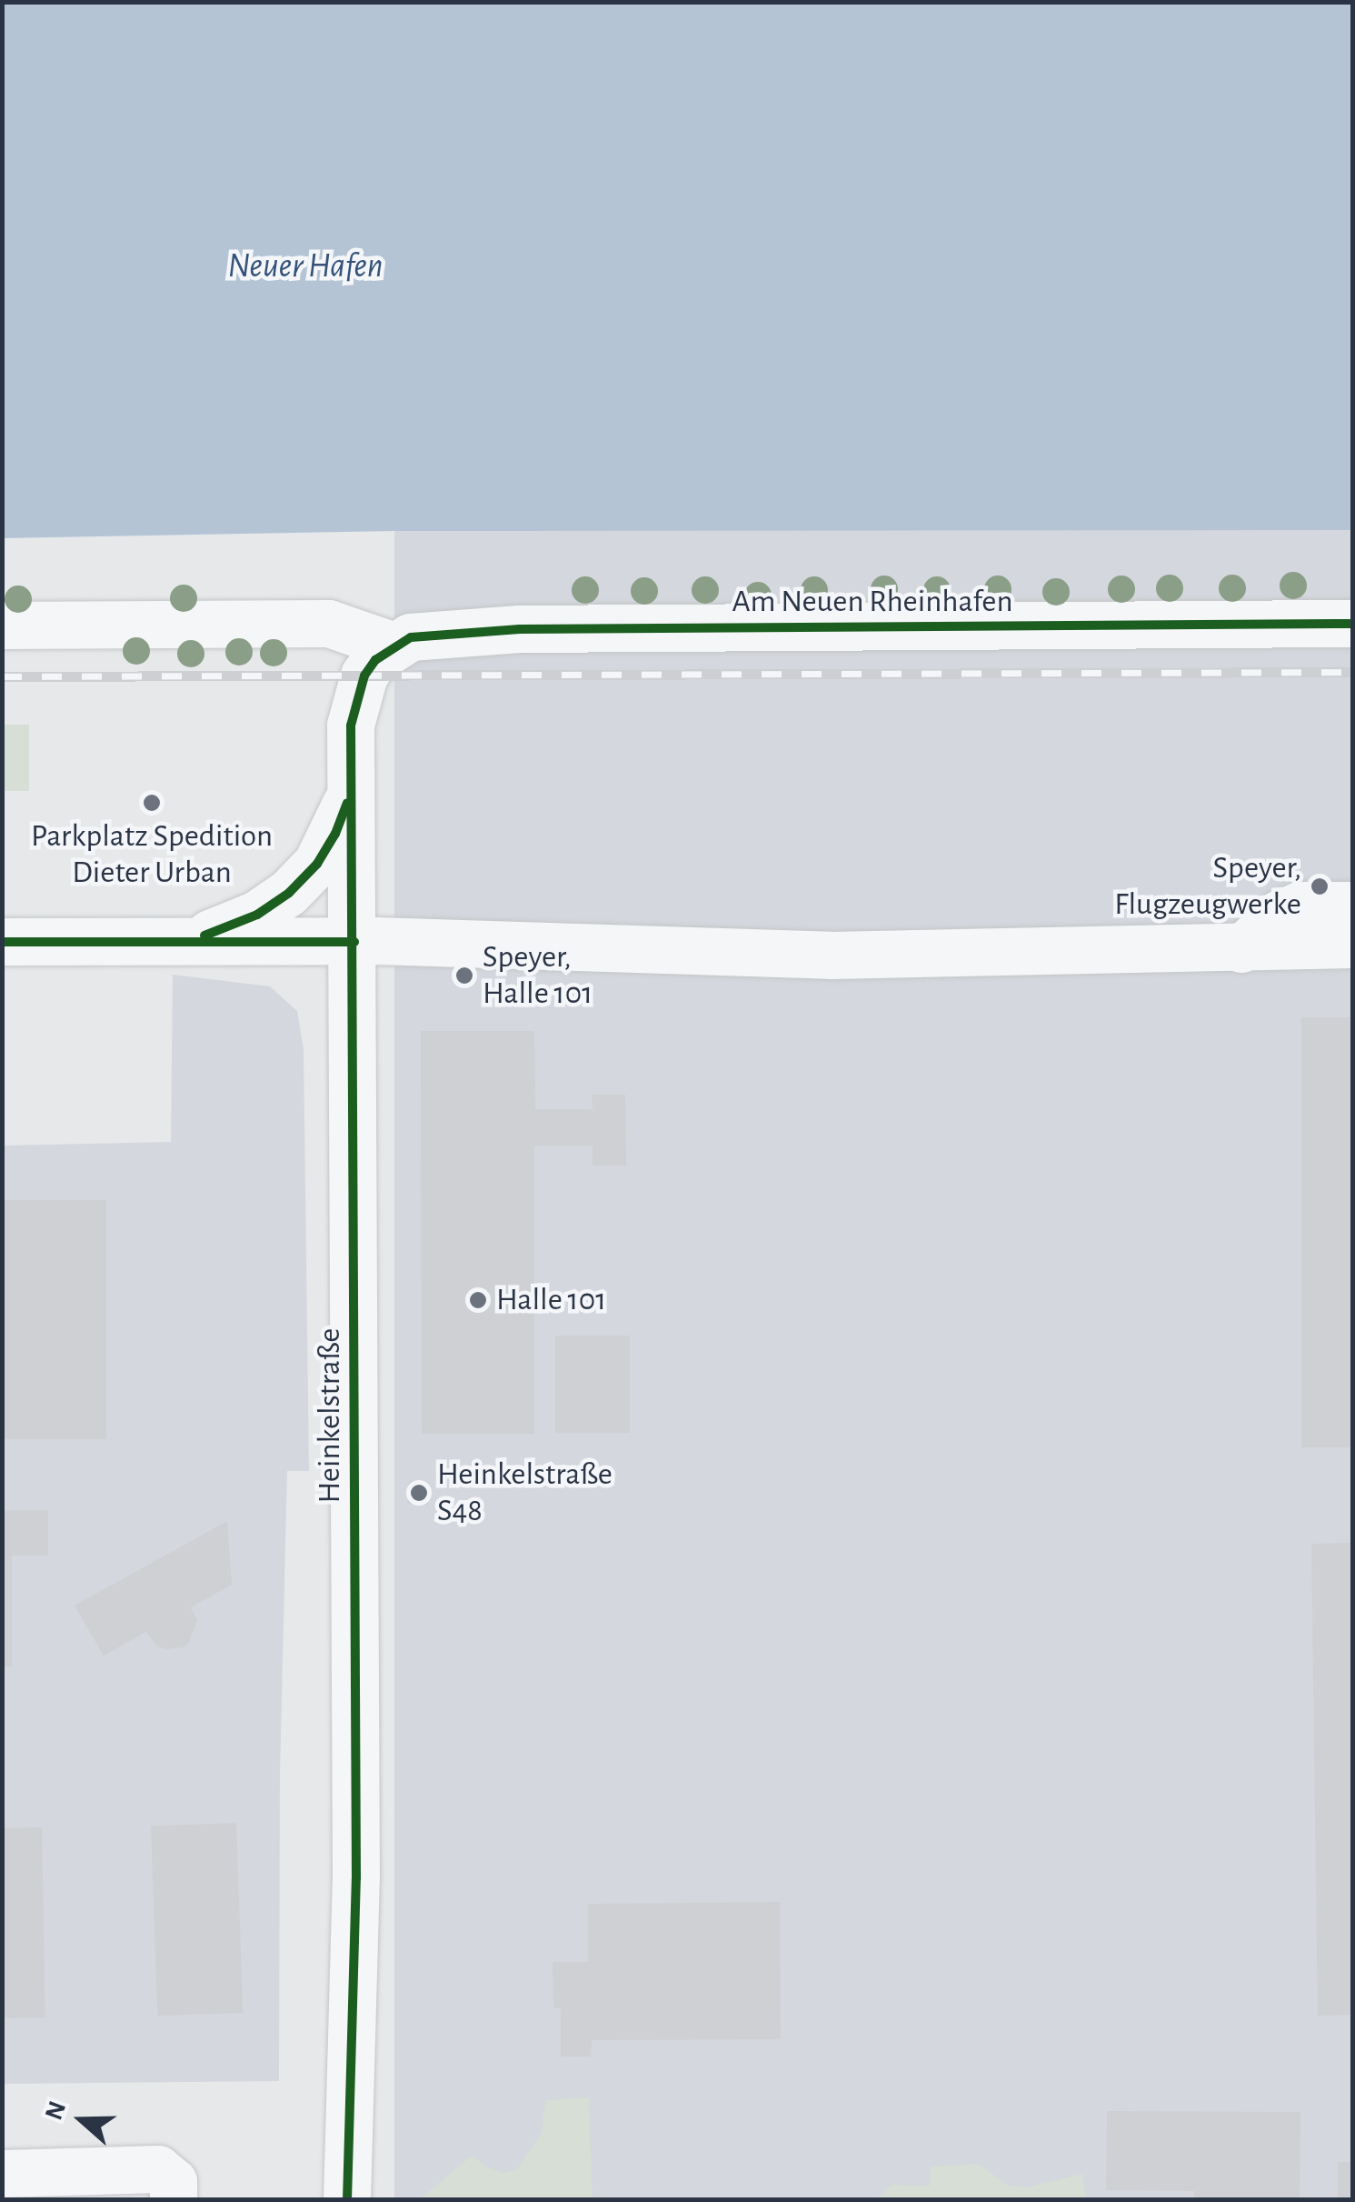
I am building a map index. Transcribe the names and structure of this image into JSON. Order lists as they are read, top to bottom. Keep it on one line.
{"streets":{"street":["Am Neuen Rheinhafen","Heinkelstraße"]},"crossings":[["Am Neuen Rheinhafen","Heinkelstraße"]],"water":["Neuer Hafen"],"places":["Parkplatz Spedition Dieter Urban","Speyer, Flugzeugwerke","Speyer, Halle 101","Halle 101","Heinkelstraße S48"],"north":"left"}
